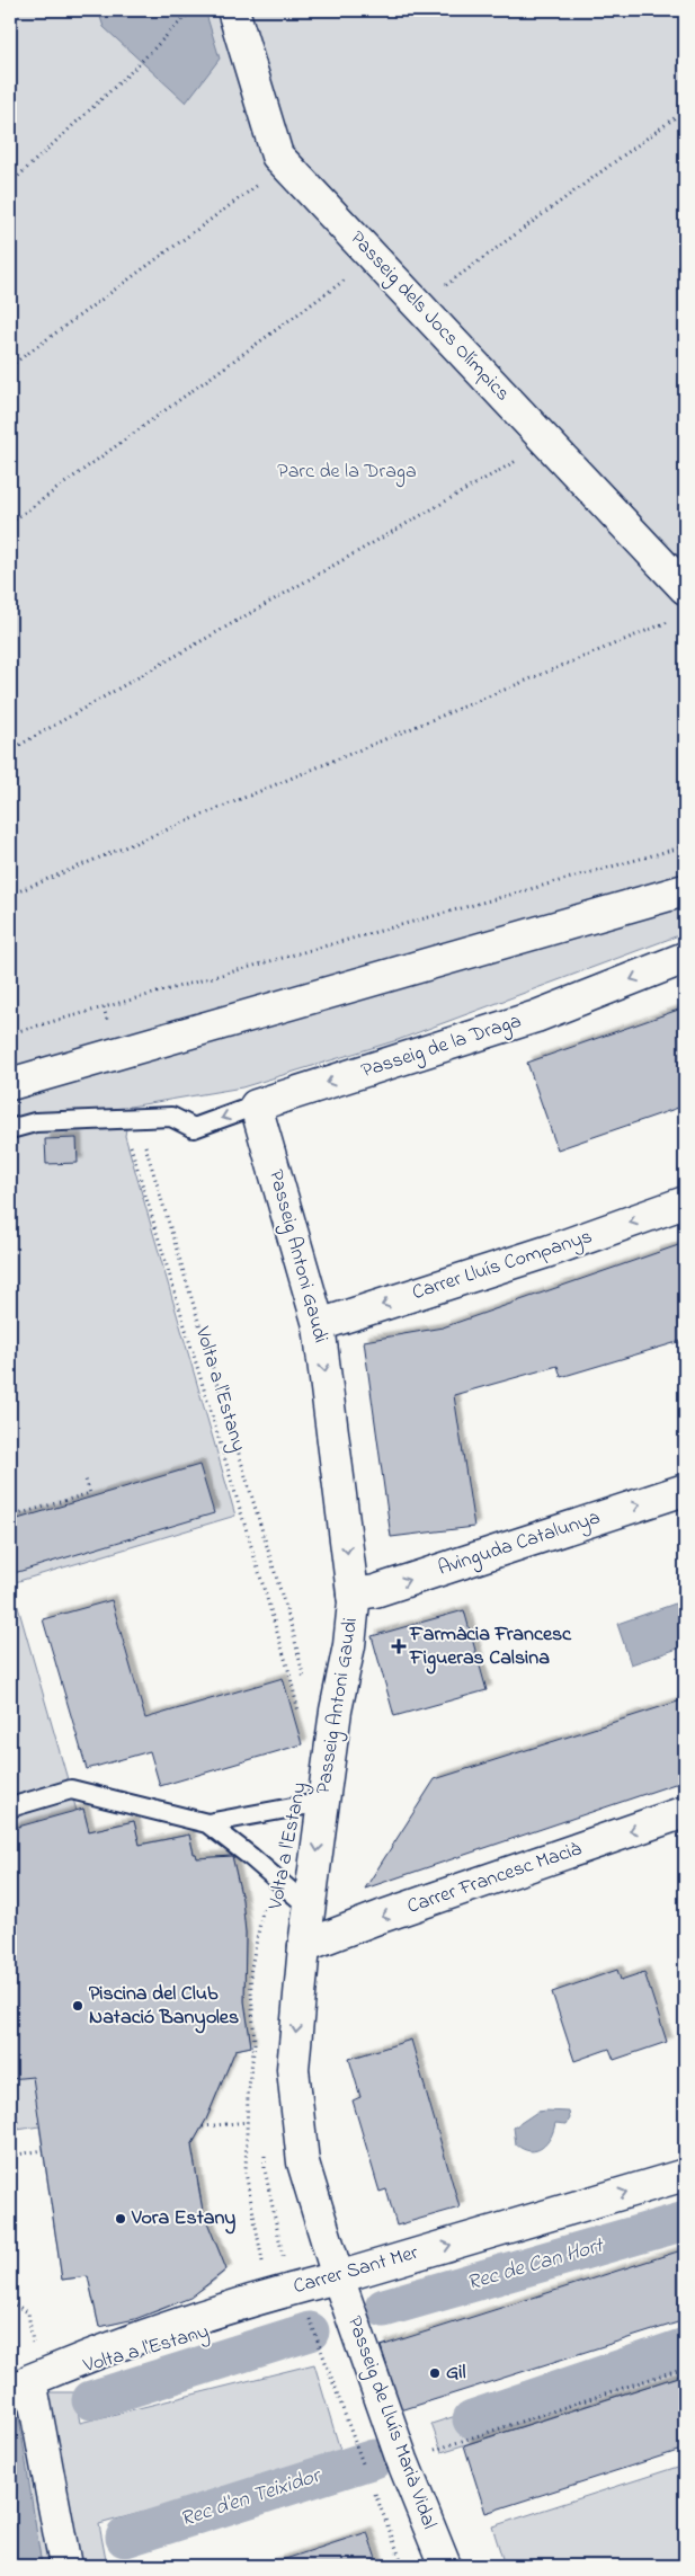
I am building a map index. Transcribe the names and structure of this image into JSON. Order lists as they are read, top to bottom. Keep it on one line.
{"streets":{"street":["Passeig dels Jocs Olímpics","Passeig de la Draga","Passeig Antoni Gaudi","Carrer Lluís Companys","Avinguda Catalunya","Carrer Francesc Macià","Carrer Sant Mer","Passeig de Lluís Marià Vidal"],"path":["Volta a l'Estany"]},"crossings":[["Passeig de la Draga","Passeig Antoni Gaudi"],["Passeig de la Draga","Volta a l'Estany"],["Passeig Antoni Gaudi","Carrer Lluís Companys"],["Passeig Antoni Gaudi","Avinguda Catalunya"],["Passeig Antoni Gaudi","Carrer Francesc Macià"],["Passeig Antoni Gaudi","Carrer Sant Mer"],["Passeig Antoni Gaudi","Passeig de Lluís Marià Vidal"],["Carrer Sant Mer","Passeig de Lluís Marià Vidal"]],"one_way":["Passeig Antoni Gaudi","Carrer Lluís Companys","Avinguda Catalunya","Carrer Francesc Macià","Carrer Sant Mer"],"water":["Rec de Can Hort","Rec d'en Teixidor"],"parks":["Parc de la Draga"],"places":{"health":["Farmàcia Francesc Figueras Calsina"],"other":["Piscina del Club Natació Banyoles","Vora Estany","Gil"]}}
